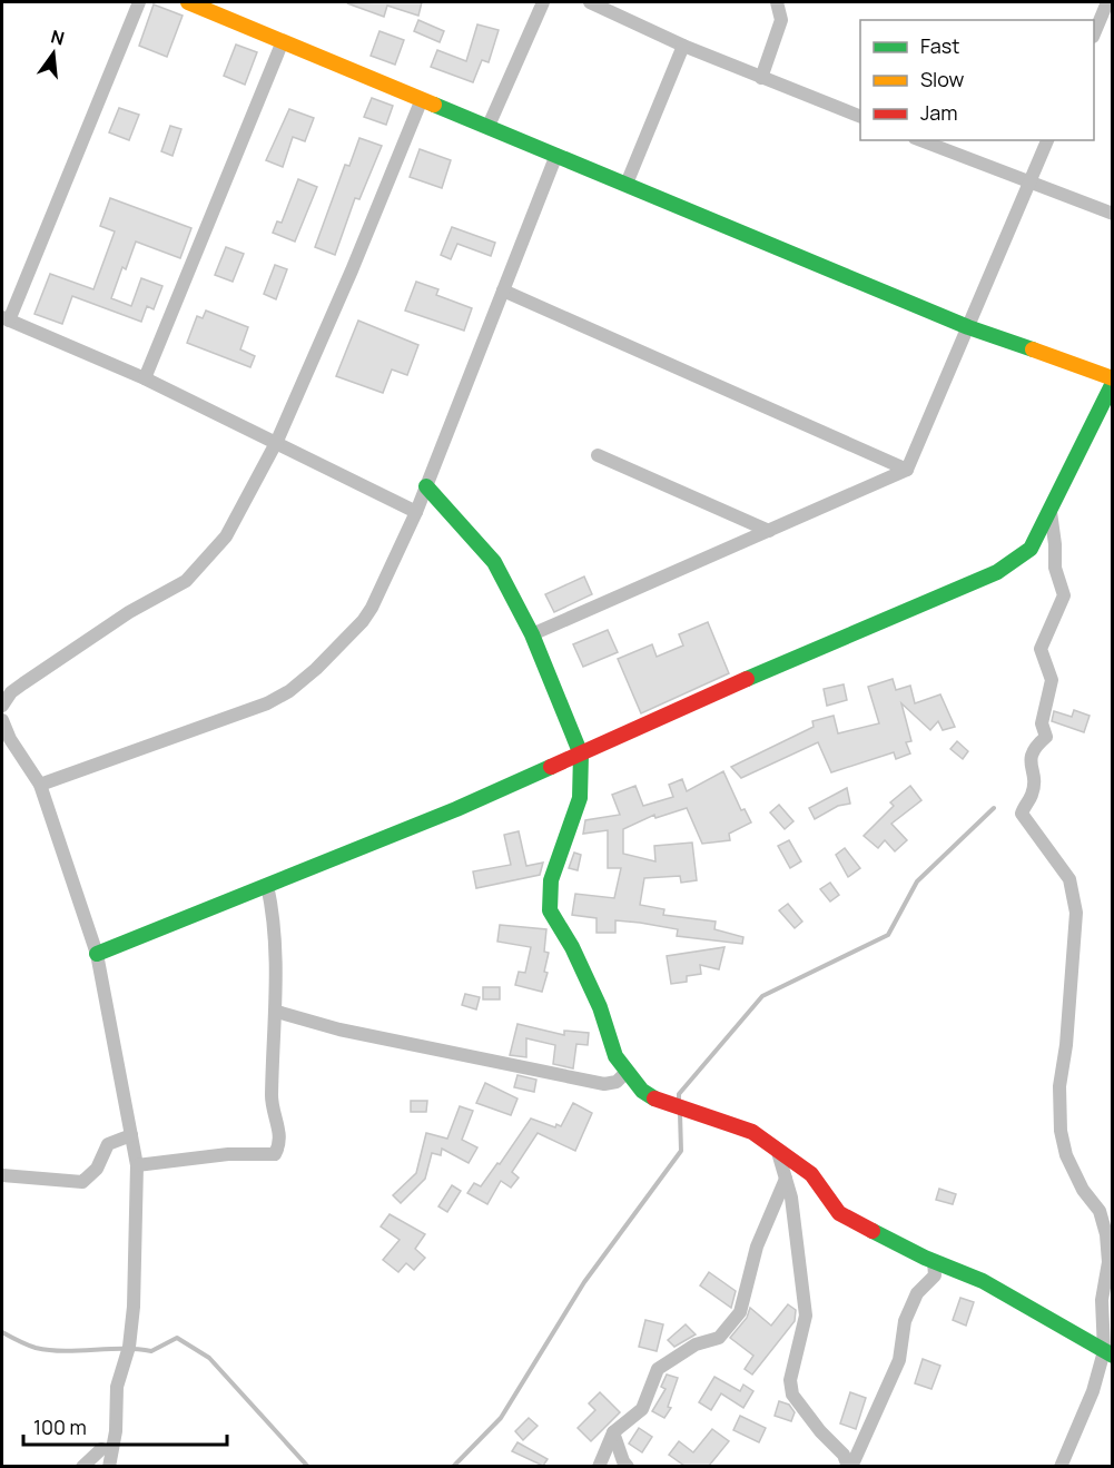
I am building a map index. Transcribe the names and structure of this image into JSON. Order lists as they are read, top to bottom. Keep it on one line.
{"legend":["Fast","Slow","Jam"],"scale_bar":"100 m","north":"top"}
